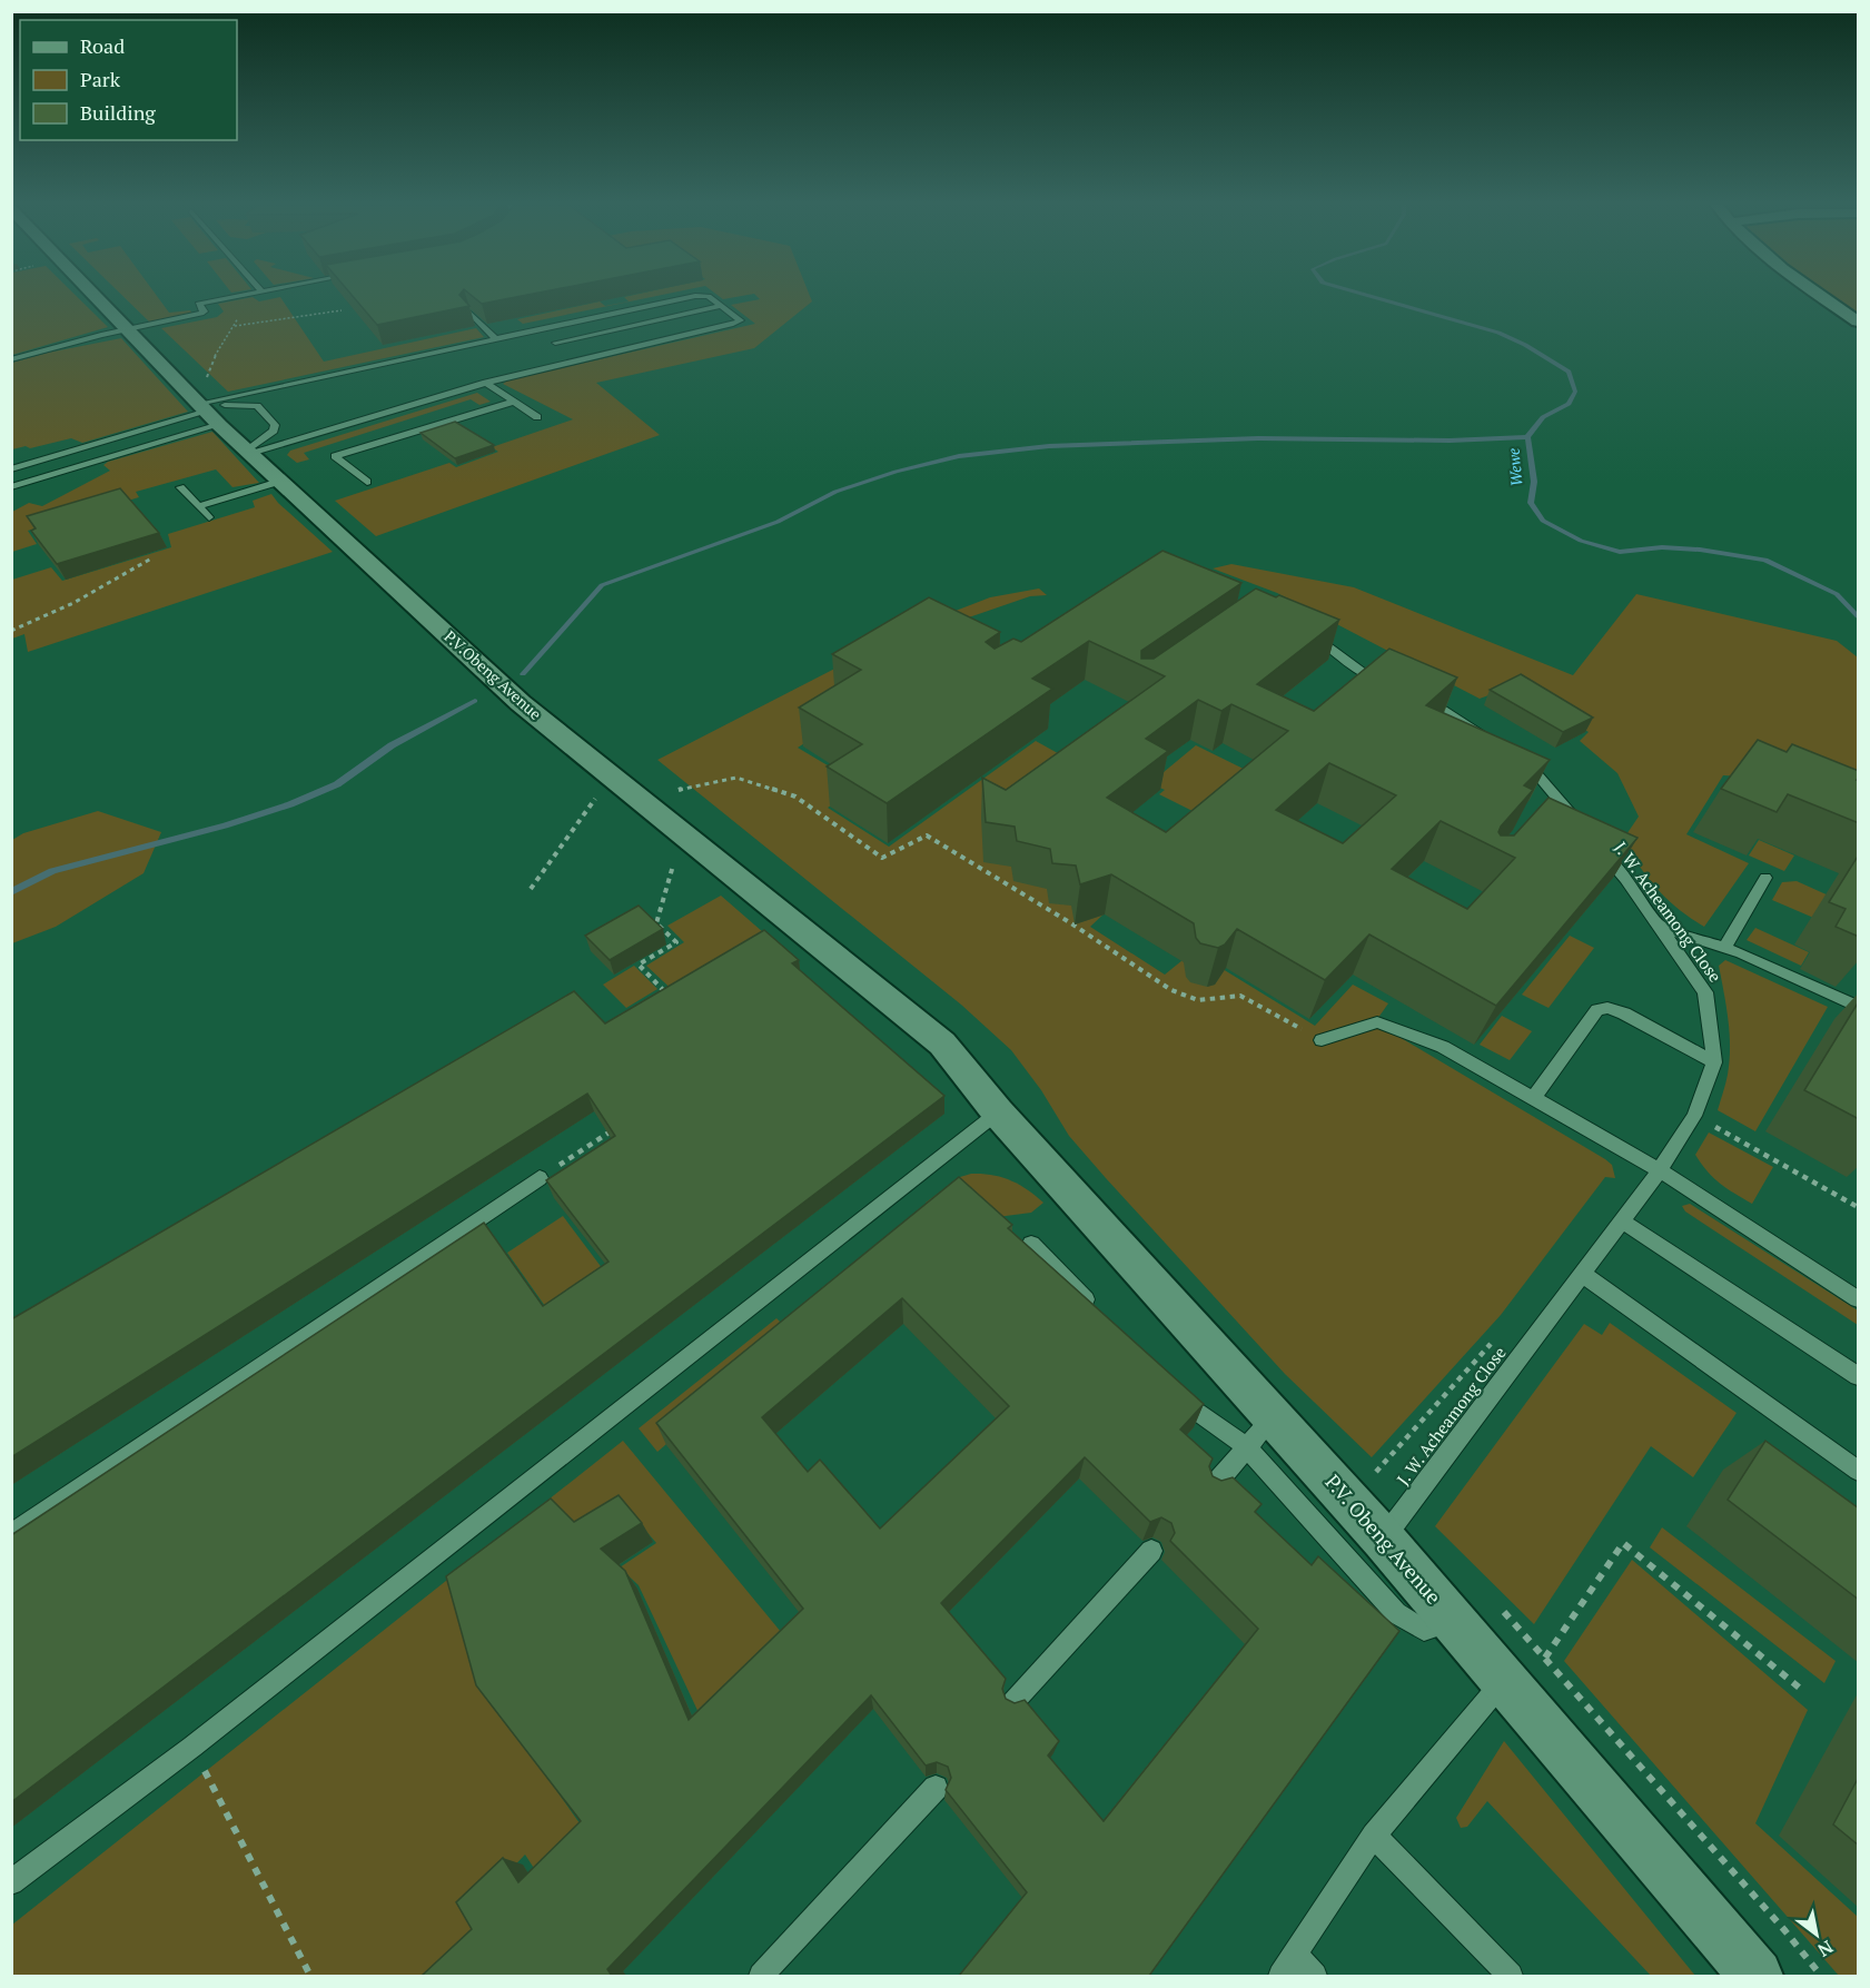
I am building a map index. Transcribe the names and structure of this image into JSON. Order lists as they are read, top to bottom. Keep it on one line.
{"streets":{"street":["P.V.Obeng Avenue","P.V. Obeng Avenue"],"lane":["J. W. Acheamong Close"]},"crossings":[["P.V.Obeng Avenue","P.V. Obeng Avenue"],["J. W. Acheamong Close","P.V. Obeng Avenue"]],"water":["Wewe"],"legend":["Road","Park","Building"],"north":"bottom right"}
